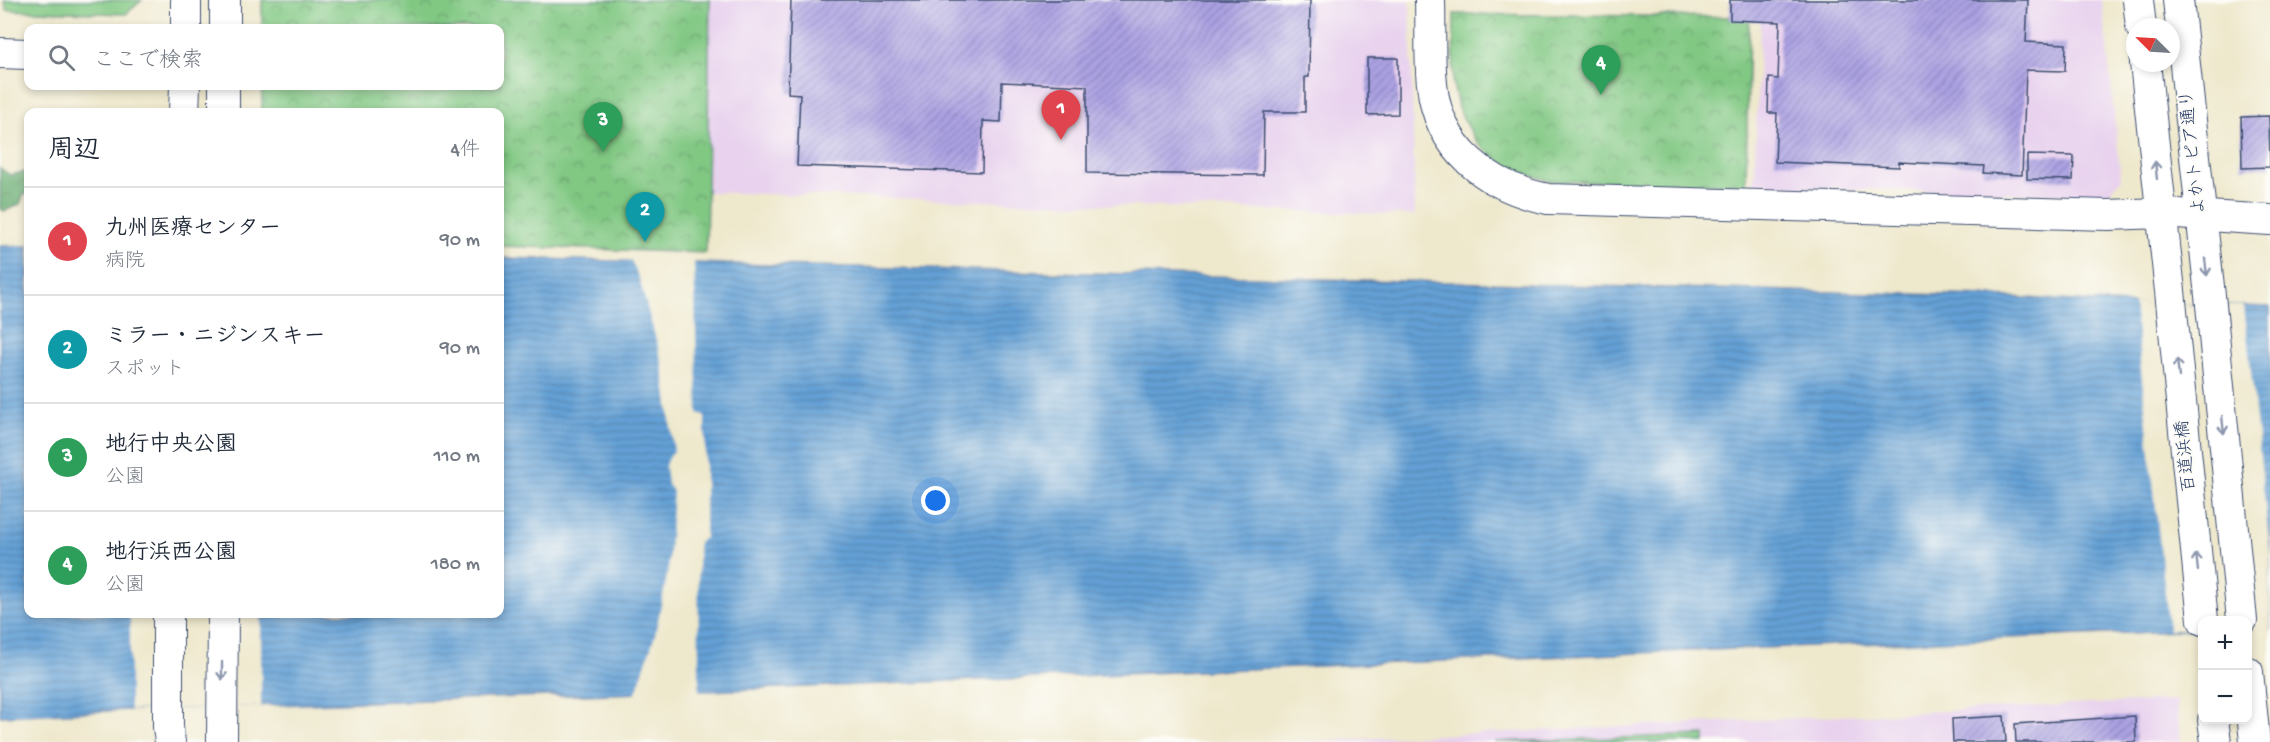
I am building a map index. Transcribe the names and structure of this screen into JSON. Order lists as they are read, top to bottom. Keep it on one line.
{"streets":{"street":["よかトピア通り","百道浜橋"]},"one_way":["よかトピア通り","百道浜橋"],"north":"top left","page":{"search":"ここで検索","pins":["4","1","3","2"],"heading":["周辺","4件"],"list":[{"mark":"1","name":"九州医療センター","note":"病院","value":"90 m"},{"mark":"2","name":"ミラー・ニジンスキー","note":"スポット","value":"90 m"},{"mark":"3","name":"地行中央公園","note":"公園","value":"110 m"},{"mark":"4","name":"地行浜西公園","note":"公園","value":"180 m"}],"map_buttons":["+","−"]}}
